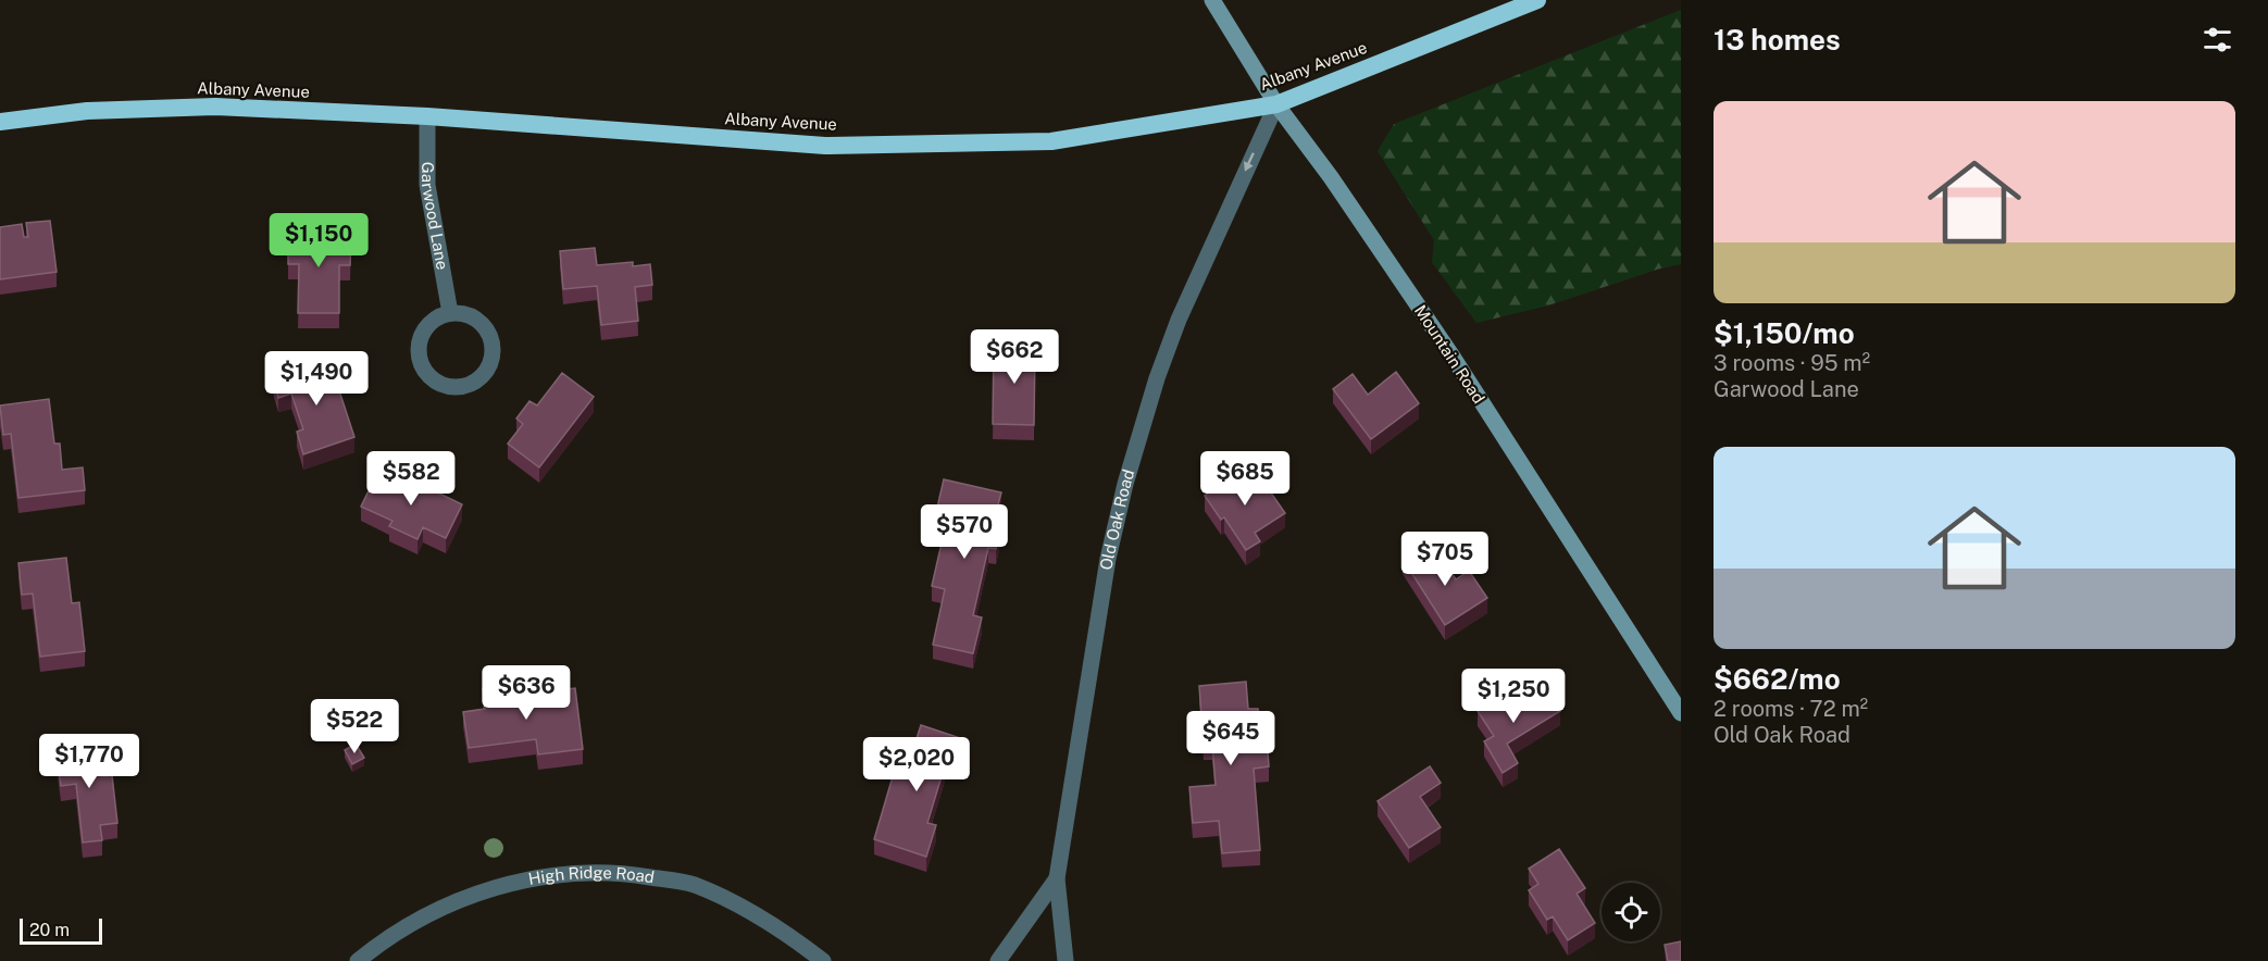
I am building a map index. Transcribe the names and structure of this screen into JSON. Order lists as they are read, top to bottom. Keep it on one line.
{"streets":{"highway":["Albany Avenue"],"main road":["Mountain Road"],"street":["Garwood Lane","Old Oak Road","High Ridge Road"]},"crossings":[["Albany Avenue","Garwood Lane"],["Albany Avenue","Mountain Road"],["Albany Avenue","Old Oak Road"],["Mountain Road","Old Oak Road"]],"one_way":["Old Oak Road"],"scale_bar":"20 m","page":{"heading":"13 homes","list":[{"name":"$1,150/mo","note":"3 rooms · 95 m² · Garwood Lane"},{"name":"$662/mo","note":"2 rooms · 72 m² · Old Oak Road"}],"price":["$1,150","$662","$1,490","$582","$685","$570","$705","$636","$1,250","$522","$645","$1,770","$2,020"],"scale":"20 m"}}
